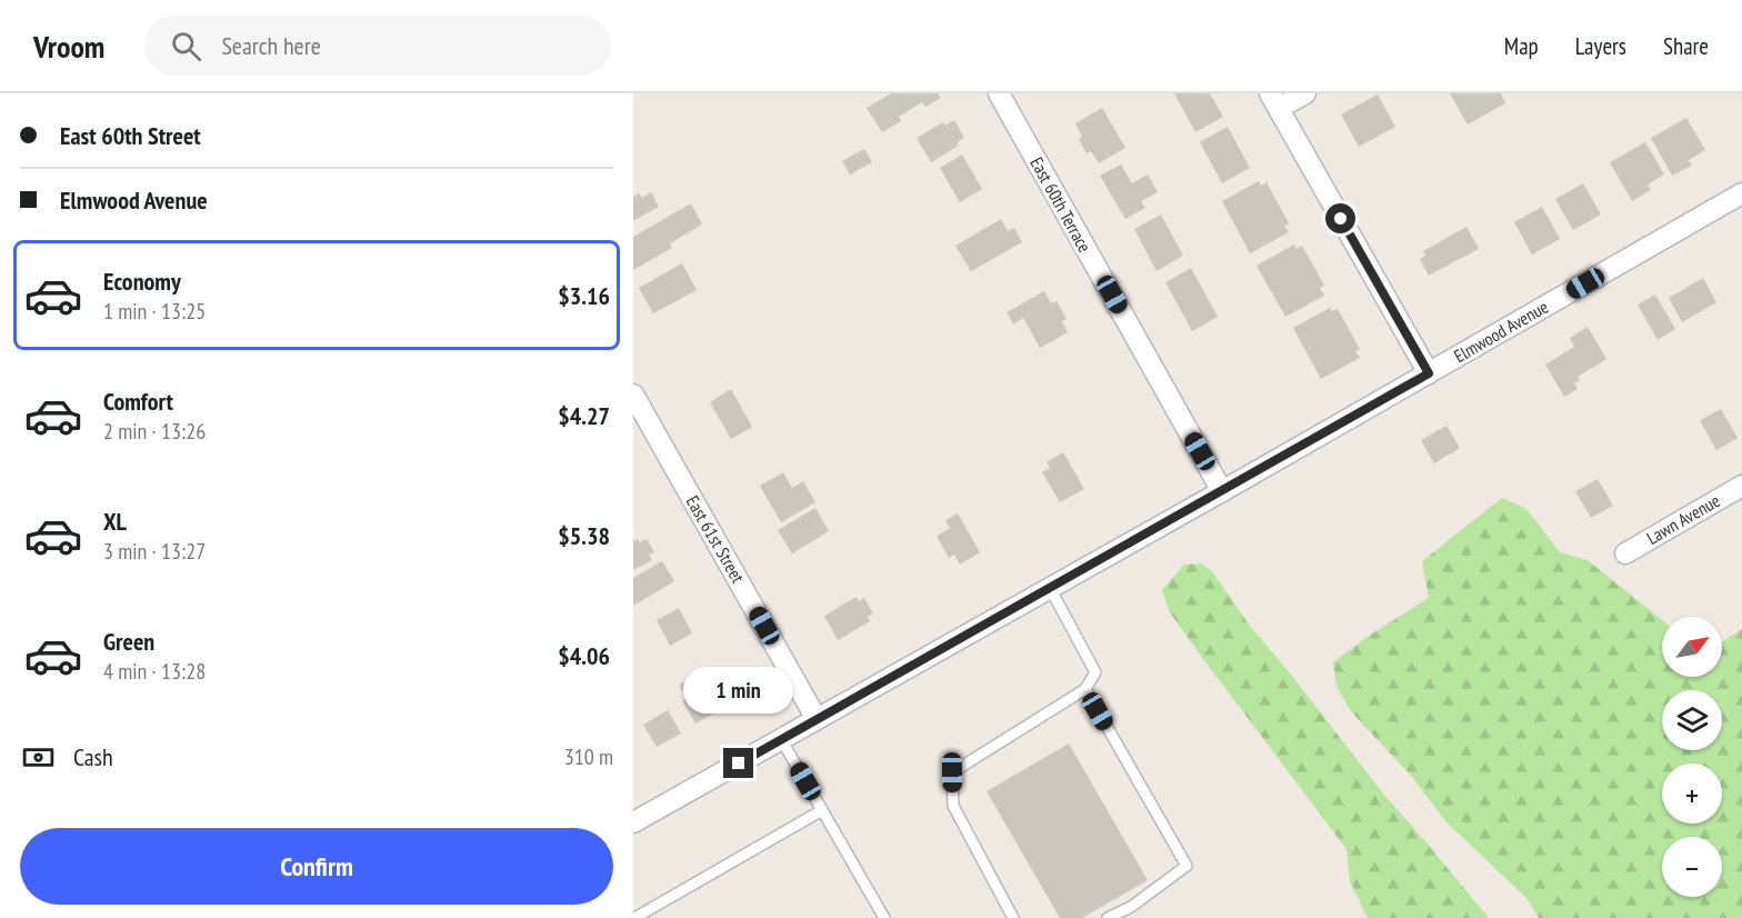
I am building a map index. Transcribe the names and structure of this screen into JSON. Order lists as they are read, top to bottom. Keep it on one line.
{"streets":{"street":["East 60th Terrace","Elmwood Avenue","Lawn Avenue","East 61st Street"]},"crossings":[["East 60th Terrace","Elmwood Avenue"],["Elmwood Avenue","East 61st Street"]],"north":"top right","page":{"header":"Vroom","search":"Search here","nav":["Map","Layers","Share"],"banner":["East 60th Street","Elmwood Avenue"],"list":[{"name":"Economy","note":"1 min · 13:25","value":"$3.16"},{"name":"Comfort","note":"2 min · 13:26","value":"$4.27"},{"name":"XL","note":"3 min · 13:27","value":"$5.38"},{"name":"Green","note":"4 min · 13:28","value":"$4.06"}],"map_buttons":["+","−"],"bubble":"1 min","pay":["Cash","310 m"],"buttons":"Confirm"}}
